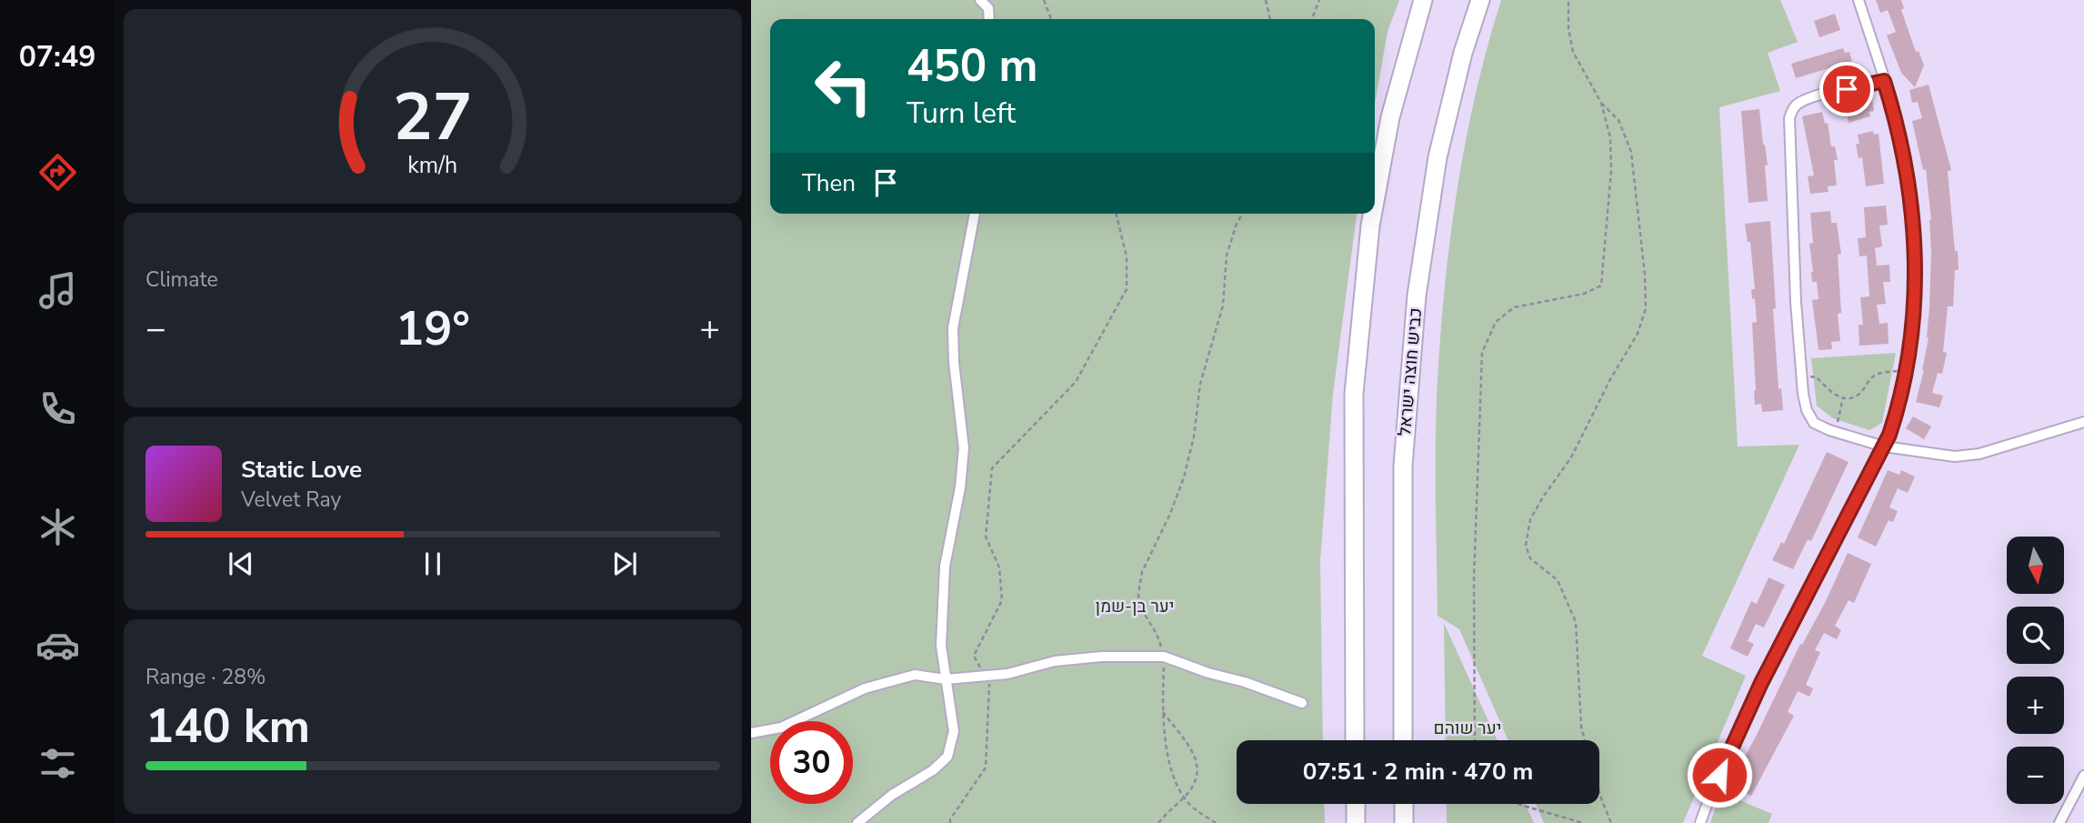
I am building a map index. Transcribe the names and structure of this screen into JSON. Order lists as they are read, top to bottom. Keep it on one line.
{"streets":{"highway":["כביש חוצה ישראל"]},"parks":["יער בן-שמן","יער שוהם"],"north":"bottom","page":{"tabs":"07:49","turn":["450 m","Turn left"],"then":"Then","tile":["Climate",["Range · 28%","140 km"]],"heat":["−","19°","+"],"song":["Static Love","Velvet Ray"],"map_buttons":["+","−"],"limit":"30","trip":"07:51 · 2 min · 470 m","gauge":["27","km/h"]}}
